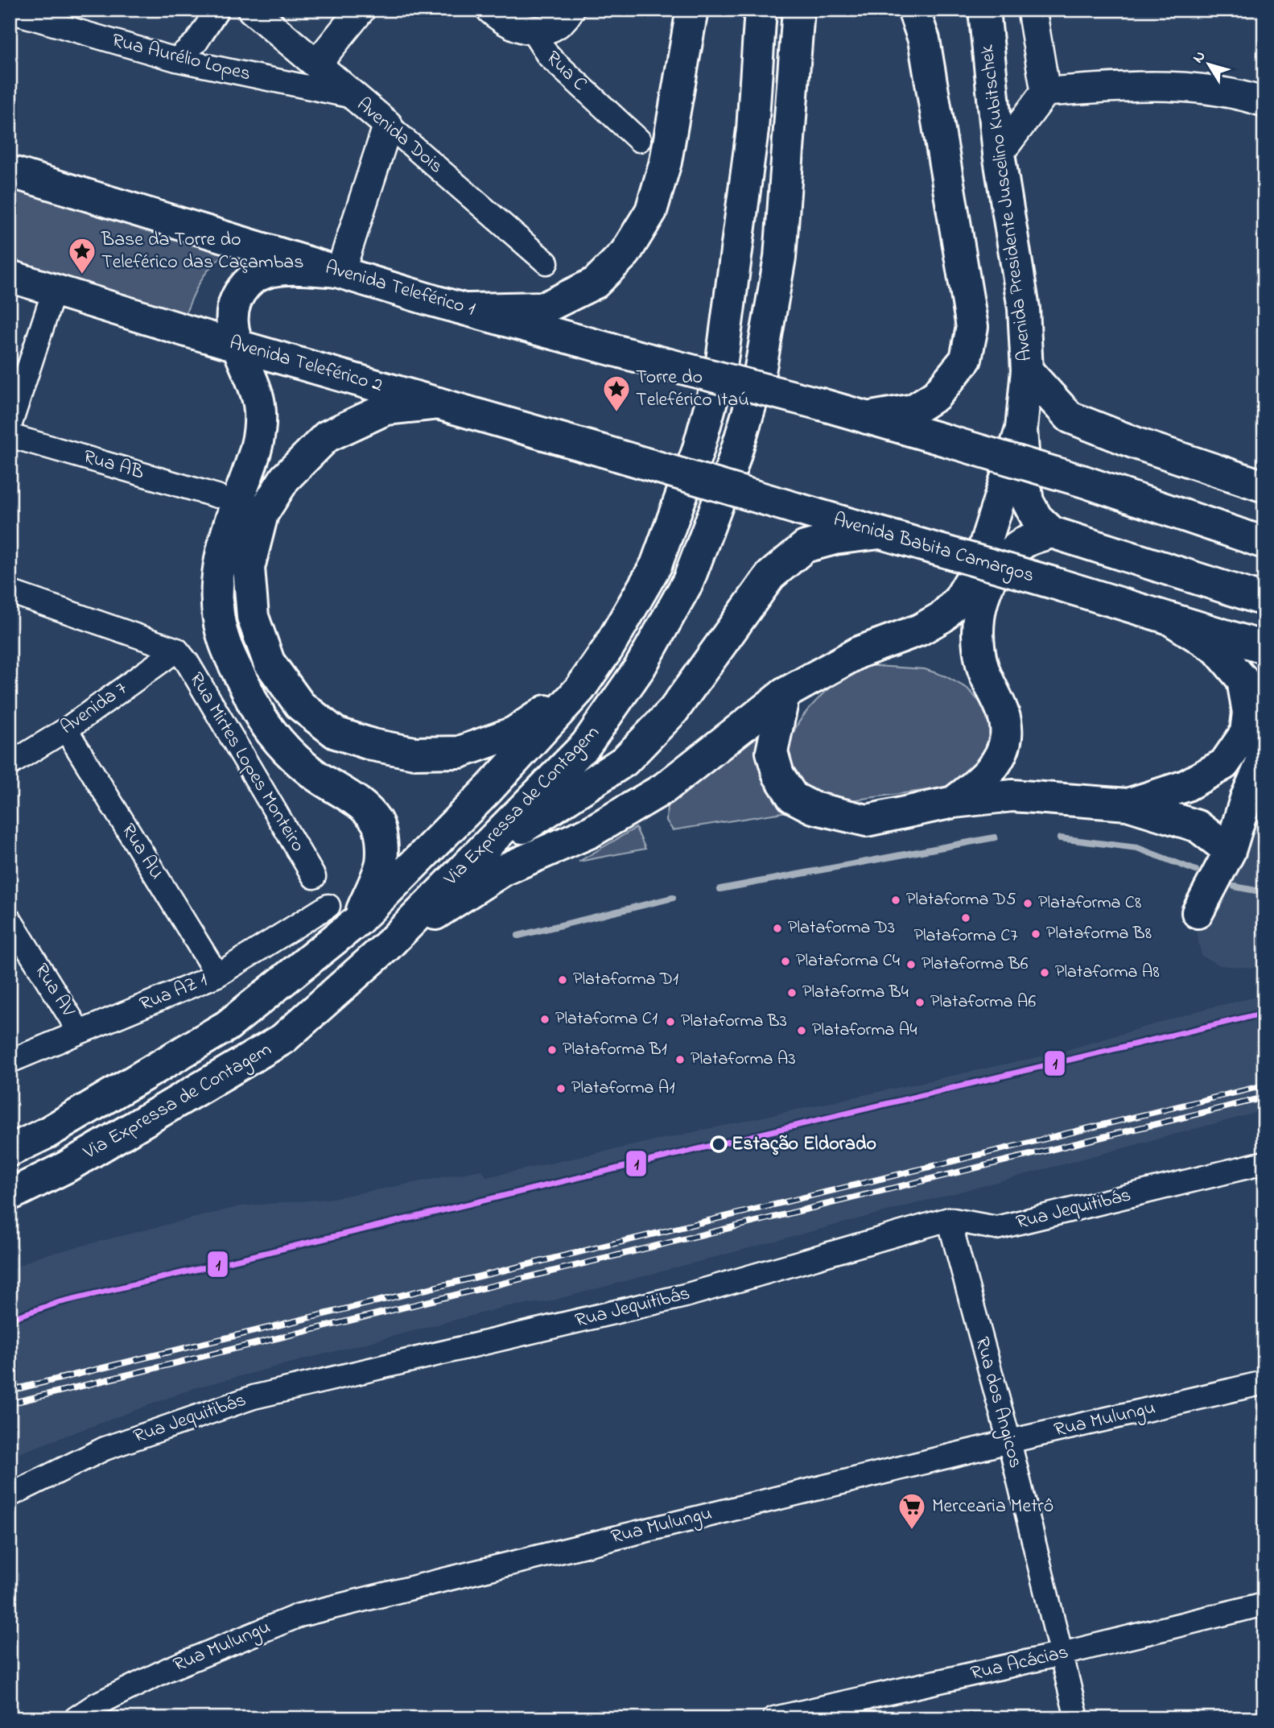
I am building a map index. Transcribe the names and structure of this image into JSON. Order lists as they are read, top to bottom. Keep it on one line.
{"streets":{"main road":["Avenida Presidente Juscelino Kubitschek","Avenida Teleférico 1","Avenida Teleférico 2","Avenida Babita Camargos","Via Expressa de Contagem"],"street":["Rua Aurélio Lopes","Rua C","Avenida Dois","Rua AB","Avenida 7","Rua Mirtes Lopes Monteiro","Rua AU","Rua AV","Rua AZ 1","Rua Jequitibás","Rua dos Angicos","Rua Mulungu","Rua Acácias"]},"crossings":[["Rua Aurélio Lopes","Avenida Dois"],["Avenida Teleférico 2","Avenida Babita Camargos"],["Avenida 7","Rua Mirtes Lopes Monteiro"],["Avenida 7","Rua AU"],["Rua AU","Rua AZ 1"],["Rua AV","Rua AZ 1"],["Rua Jequitibás","Rua dos Angicos"],["Rua dos Angicos","Rua Mulungu"],["Rua dos Angicos","Rua Acácias"]],"places":{"place":["Base da Torre do Teleférico das Caçambas","Torre do Teleférico Itaú"],"other":["Plataforma D5","Plataforma C8","Plataforma C7","Plataforma D3","Plataforma B8","Plataforma C4","Plataforma B6","Plataforma A8","Plataforma D1","Plataforma B4","Plataforma A6","Plataforma C1","Plataforma B3","Plataforma A4","Plataforma B1","Plataforma A3","Plataforma A1","Estação Eldorado"],"supermarket":["Mercearia Metrô"]},"lines":["metro line 1"],"north":"top left"}
